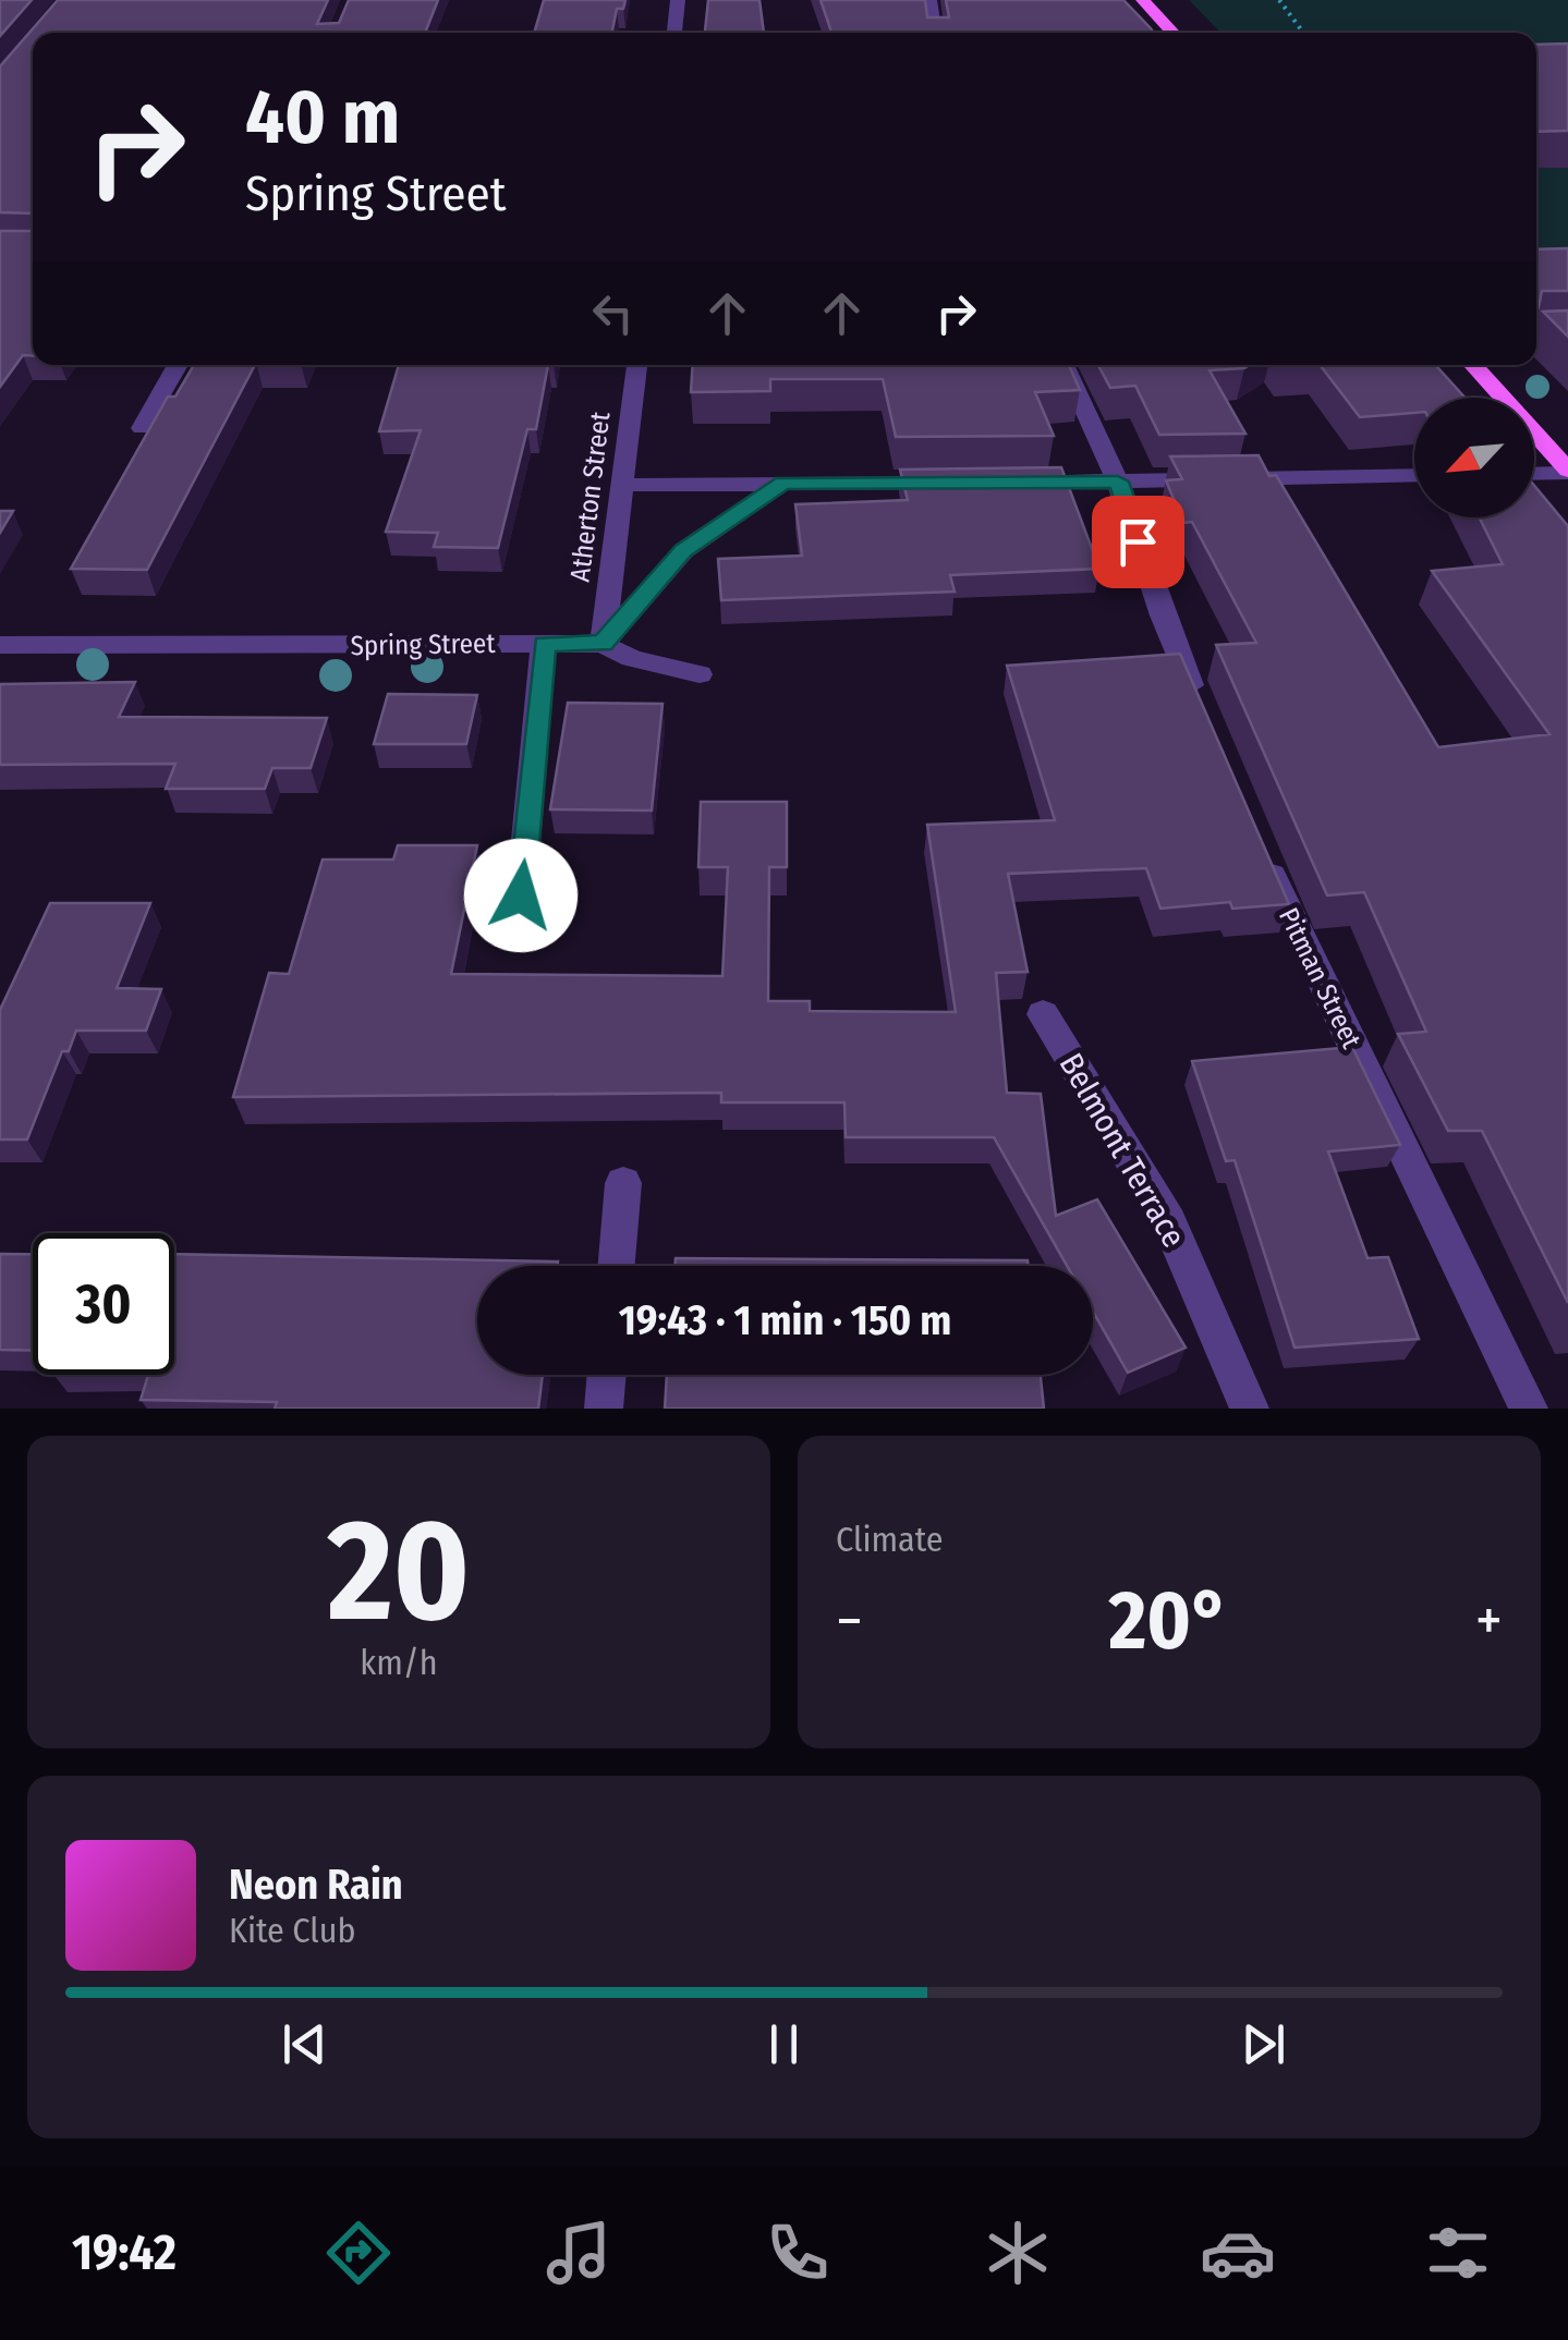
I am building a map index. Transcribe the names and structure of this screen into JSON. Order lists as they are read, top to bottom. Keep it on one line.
{"streets":{"street":["Atherton Street","Spring Street","Pitman Street","Belmont Terrace"]},"crossings":[["Atherton Street","Spring Street"]],"north":"bottom left","page":{"turn":["40 m","Spring Street"],"limit":"30","trip":"19:43 · 1 min · 150 m","tile":[["20","km/h"],"Climate"],"heat":["−","20°","+"],"song":["Neon Rain","Kite Club"],"tabs":"19:42"}}
